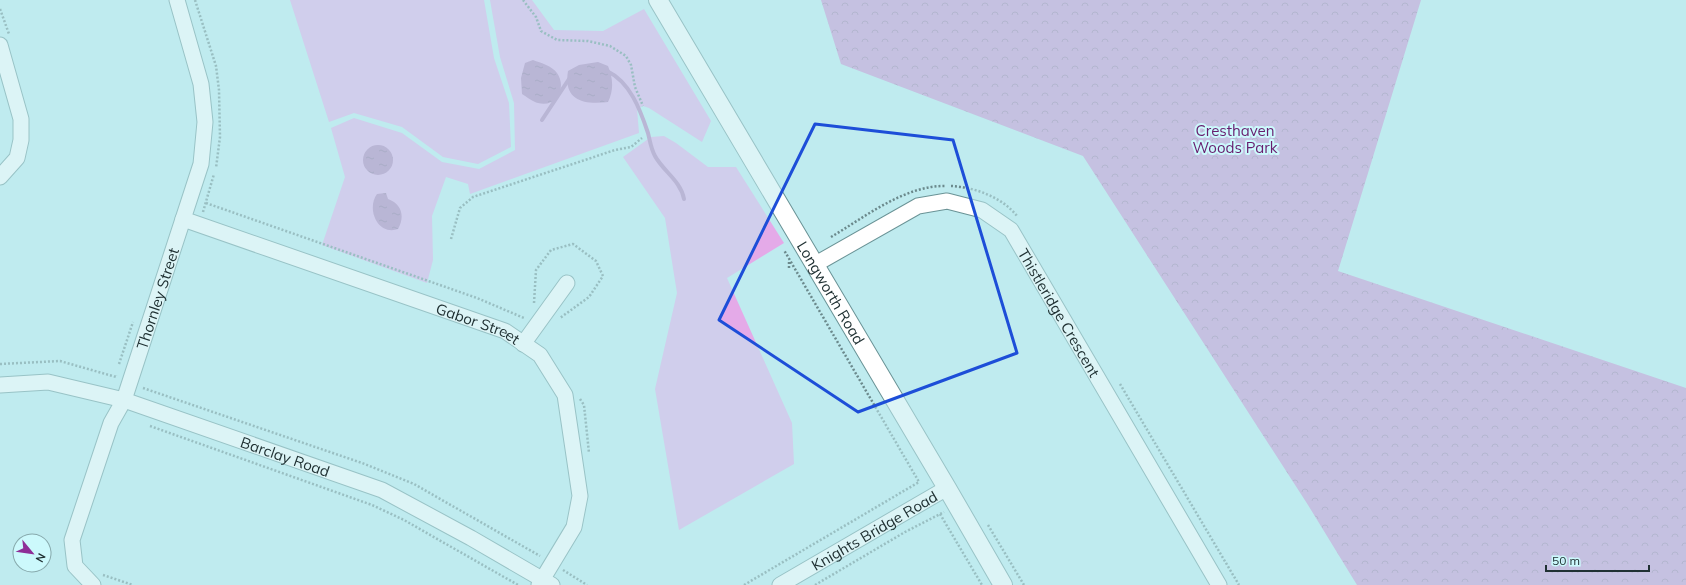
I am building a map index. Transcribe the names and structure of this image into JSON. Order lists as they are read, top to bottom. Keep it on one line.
{"streets":{"street":["Longworth Road","Thornley Street","Thistleridge Crescent","Gabor Street","Barclay Road","Knights Bridge Road"]},"crossings":[["Longworth Road","Thistleridge Crescent"],["Longworth Road","Knights Bridge Road"],["Thornley Street","Gabor Street"],["Thornley Street","Barclay Road"],["Gabor Street","Barclay Road"]],"parks":["Cresthaven Woods Park"],"scale_bar":"50 m","north":"bottom right"}
